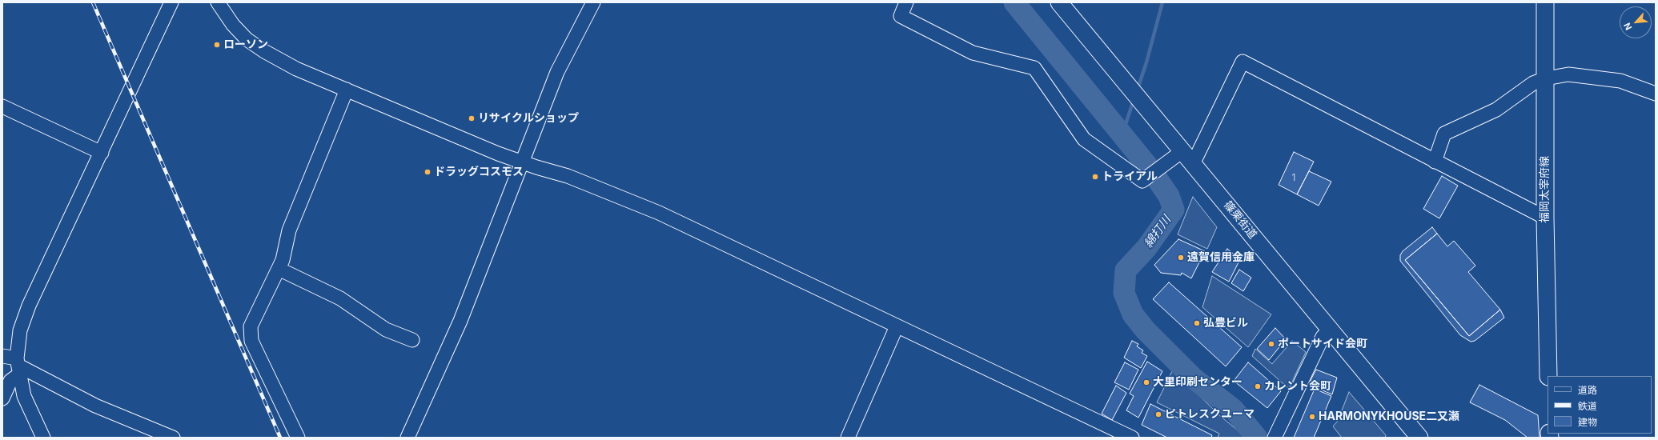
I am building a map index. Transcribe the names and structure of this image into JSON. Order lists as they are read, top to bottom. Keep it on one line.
{"streets":{"main road":["福岡太宰府線","篠栗街道"]},"water":["綿打川"],"places":["ローソン","リサイクルショップ","ドラッグコスモス","トライアル","遠賀信用金庫","弘豊ビル","ポートサイド会町","大里印刷センター","カレント会町","ピトレスクユーマ","HARMONYKHOUSE二又瀬"],"house_numbers":["1"],"legend":["道路","鉄道","建物"],"north":"bottom left"}
